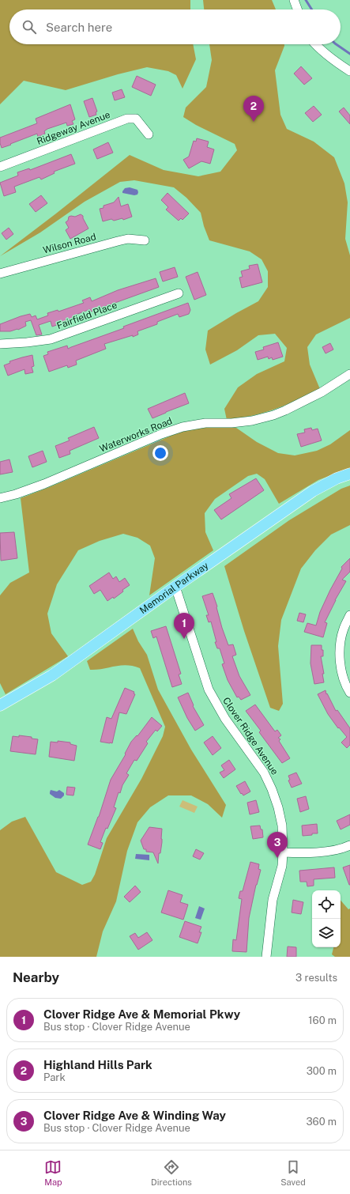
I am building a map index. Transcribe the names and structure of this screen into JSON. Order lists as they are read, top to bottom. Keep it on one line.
{"streets":{"main road":["Memorial Parkway"],"street":["Ridgeway Avenue","Wilson Road","Fairfield Place","Waterworks Road","Clover Ridge Avenue"]},"crossings":[["Memorial Parkway","Clover Ridge Avenue"]],"page":{"search":"Search here","pins":["2","1","3"],"heading":["Nearby","3 results"],"list":[{"mark":"1","name":"Clover Ridge Ave & Memorial Pkwy","note":"Bus stop · Clover Ridge Avenue","value":"160 m"},{"mark":"2","name":"Highland Hills Park","note":"Park","value":"300 m"},{"mark":"3","name":"Clover Ridge Ave & Winding Way","note":"Bus stop · Clover Ridge Avenue","value":"360 m"}],"nav":["Map","Directions","Saved"]}}
